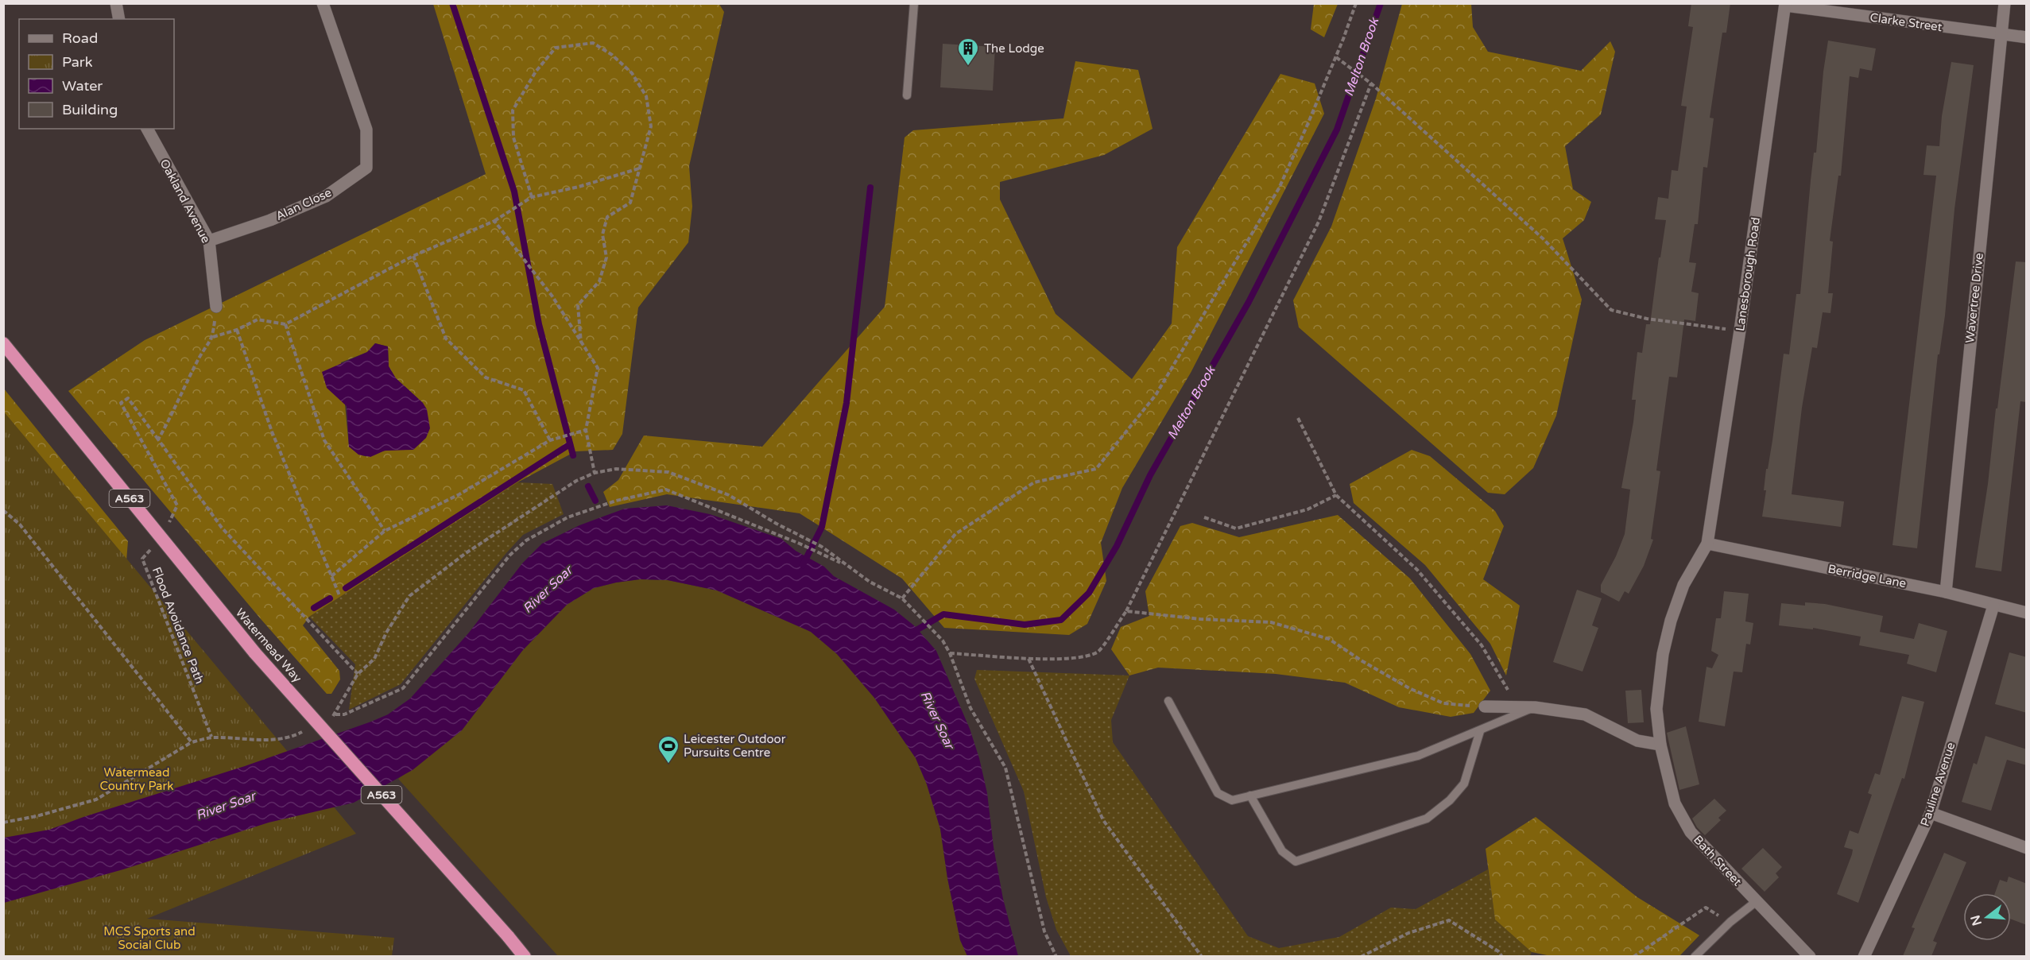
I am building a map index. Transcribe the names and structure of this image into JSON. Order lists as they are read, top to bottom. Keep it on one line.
{"streets":{"highway":["A563","Watermead Way"],"street":["Clarke Street","Oakland Avenue","Alan Close","Lanesborough Road","Wavertree Drive","Berridge Lane","Pauline Avenue","Bath Street"],"path":["Flood Avoidance Path"]},"crossings":[["Clarke Street","Lanesborough Road"],["Clarke Street","Wavertree Drive"],["Oakland Avenue","Alan Close"],["Lanesborough Road","Berridge Lane"],["Lanesborough Road","Bath Street"],["Wavertree Drive","Berridge Lane"],["Berridge Lane","Pauline Avenue"],["Berridge Lane","Bath Street"],["Flood Avoidance Path","Watermead Way"]],"water":["Melton Brook","River Soar"],"parks":["Watermead Country Park","MCS Sports and Social Club"],"places":{"building":["The Lodge"],"sports":["Leicester Outdoor Pursuits Centre"]},"legend":["Road","Park","Water","Building"],"north":"left"}
